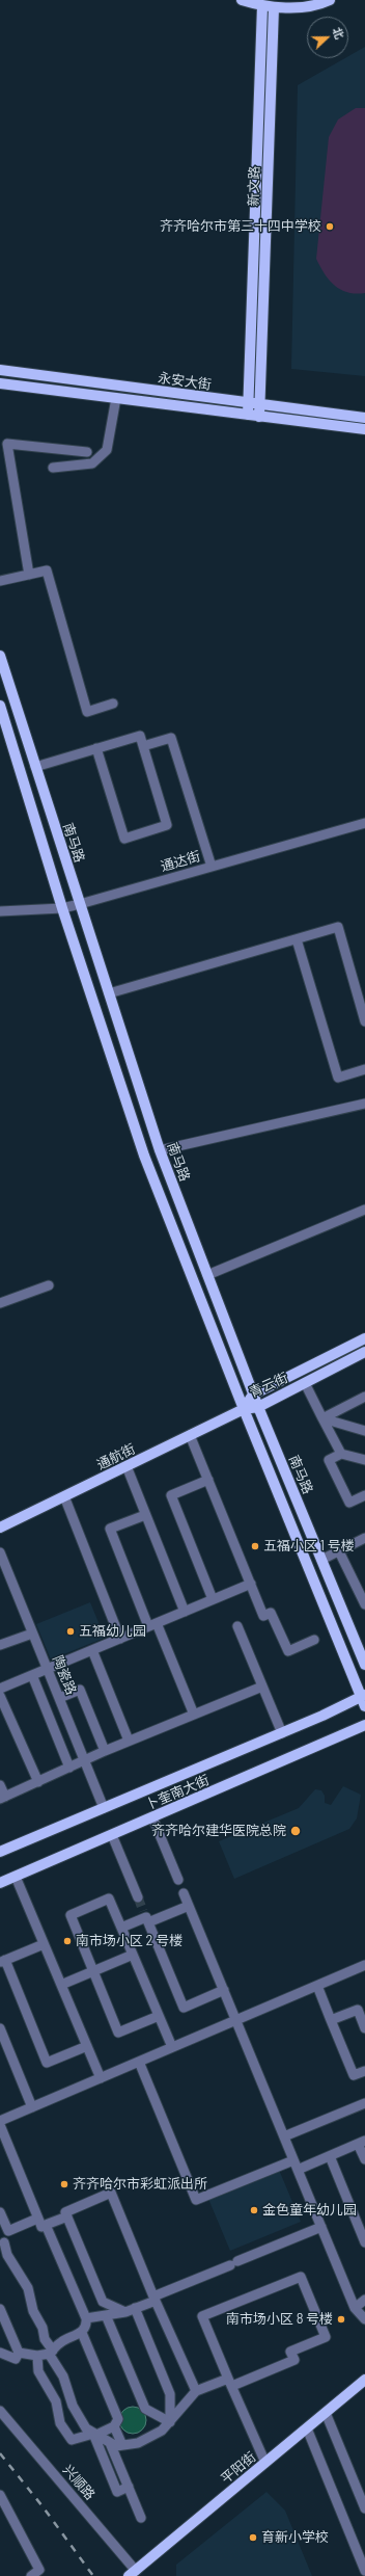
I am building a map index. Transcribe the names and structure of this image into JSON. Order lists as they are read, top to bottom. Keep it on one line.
{"streets":{"main road":["新文路","永安大街","南马路","青云街","通航街","卜奎南大街","平阳街"],"street":["通达街","陶瓷路","兴顺路"]},"crossings":[["新文路","永安大街"],["南马路","通达街"],["南马路","青云街"],["青云街","通航街"],["陶瓷路","卜奎南大街"],["平阳街","兴顺路"]],"places":["齐齐哈尔市第三十四中学校","五福小区 1 号楼","五福幼儿园","齐齐哈尔建华医院总院","南市场小区 2 号楼","齐齐哈尔市彩虹派出所","金色童年幼儿园","南市场小区 8 号楼","育新小学校"],"north":"right"}
